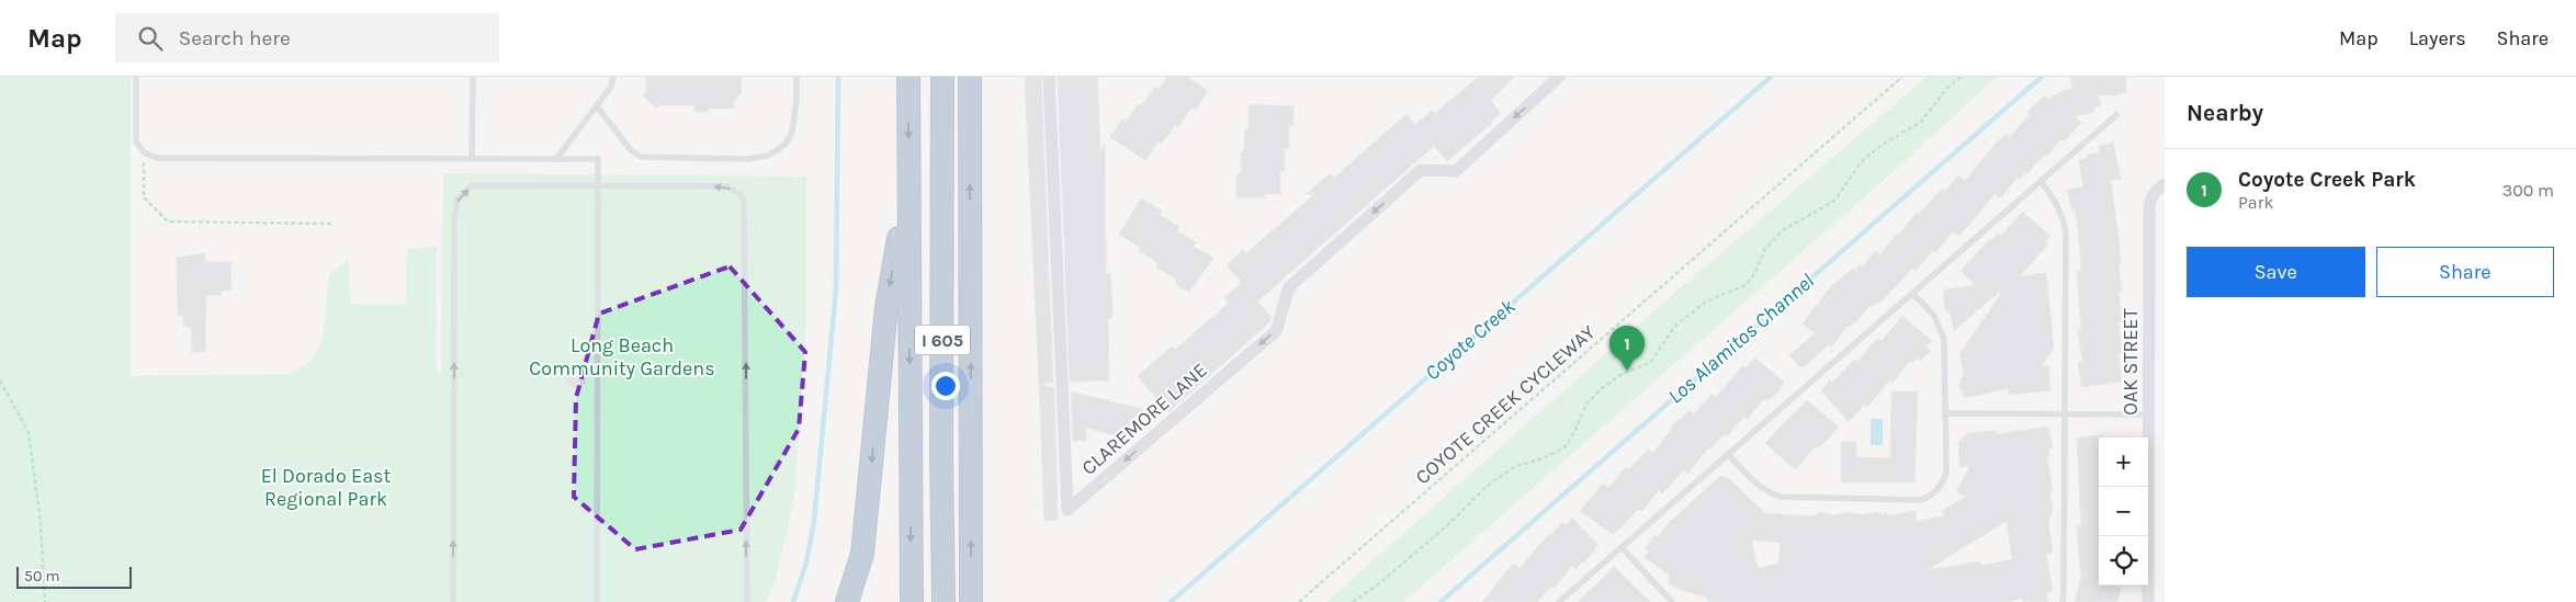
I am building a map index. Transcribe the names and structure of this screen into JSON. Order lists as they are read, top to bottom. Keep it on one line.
{"streets":{"highway":["I 605"],"street":["OAK STREET","CLAREMORE LANE"],"path":["COYOTE CREEK CYCLEWAY"]},"water":["Los Alamitos Channel","Coyote Creek"],"parks":["Long Beach Community Gardens","El Dorado East Regional Park"],"scale_bar":"50 m","page":{"header":"Map","search":"Search here","nav":["Map","Layers","Share"],"heading":"Nearby","list":[{"mark":"1","name":"Coyote Creek Park","note":"Park","value":"300 m"}],"buttons":["Save","Share"],"pins":"1","map_buttons":["+","−"],"scale":"50 m"}}
